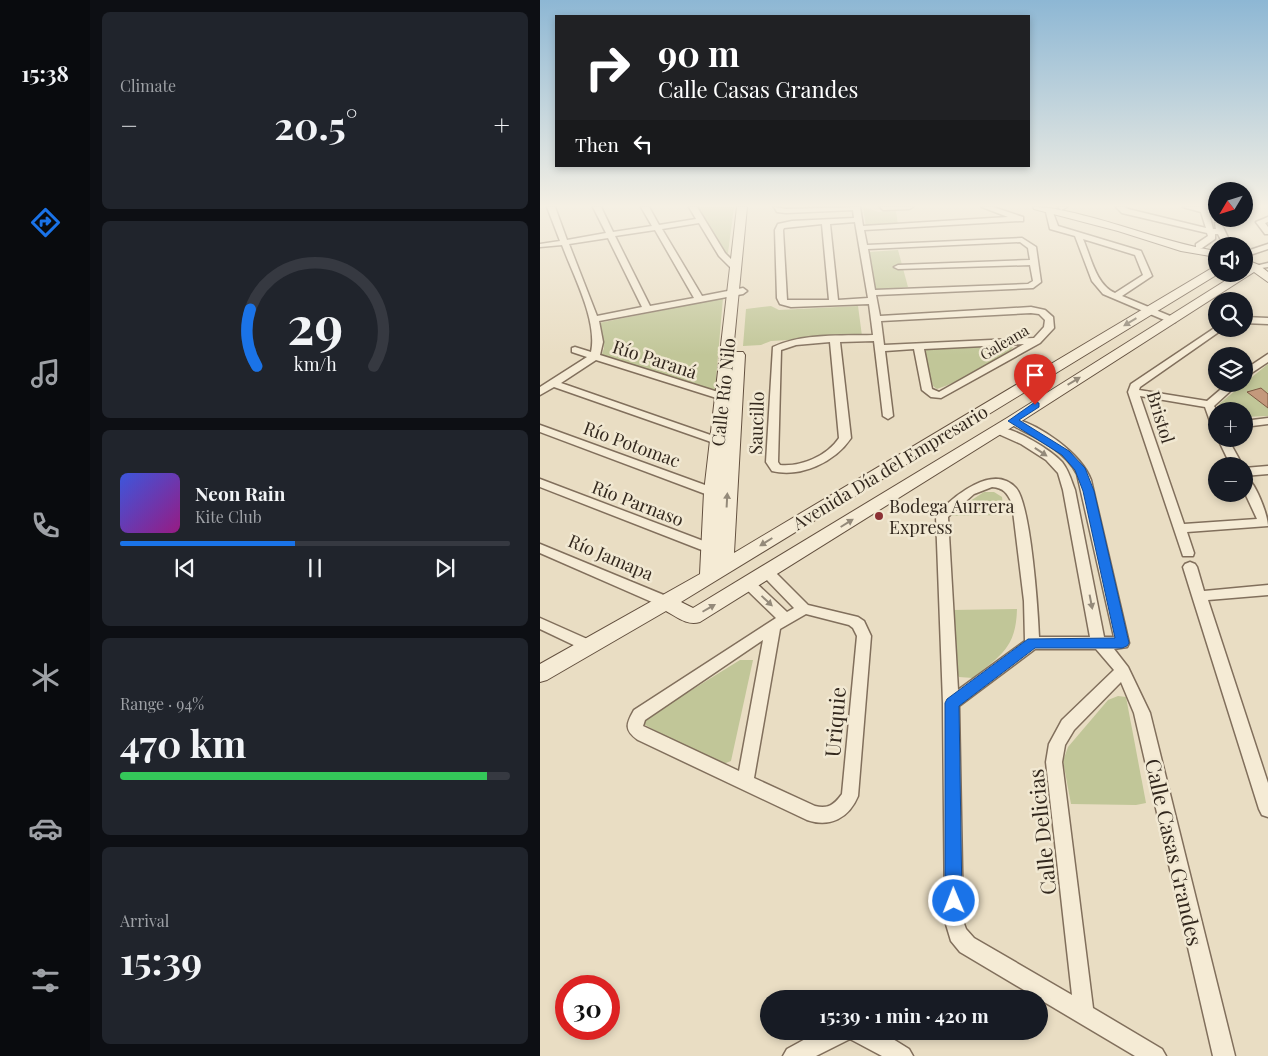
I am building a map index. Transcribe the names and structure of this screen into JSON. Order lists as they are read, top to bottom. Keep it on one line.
{"streets":{"street":["Galeana","Río Paraná","Calle Río Nilo","Bristol","Saucillo","Río Potomac","Avenida Día del Empresario","Río Parnaso","Río Jamapa","Uriquie","Calle Delicias","Calle Casas Grandes"]},"crossings":[["Galeana","Saucillo"],["Río Paraná","Calle Río Nilo"],["Calle Río Nilo","Río Potomac"],["Calle Río Nilo","Avenida Día del Empresario"],["Calle Río Nilo","Río Parnaso"],["Avenida Día del Empresario","Río Parnaso"],["Avenida Día del Empresario","Río Jamapa"],["Avenida Día del Empresario","Calle Casas Grandes"],["Calle Delicias","Calle Casas Grandes"]],"places":["Bodega Aurrera Express"],"north":"bottom left","page":{"tabs":"15:38","tile":["Climate",["Range · 94%","470 km"],["Arrival","15:39"]],"turn":["90 m","Calle Casas Grandes"],"heat":["−","20.5°","+"],"then":"Then","map_buttons":["+","−"],"song":["Neon Rain","Kite Club"],"limit":"30","trip":"15:39 · 1 min · 420 m","gauge":["29","km/h"]}}
